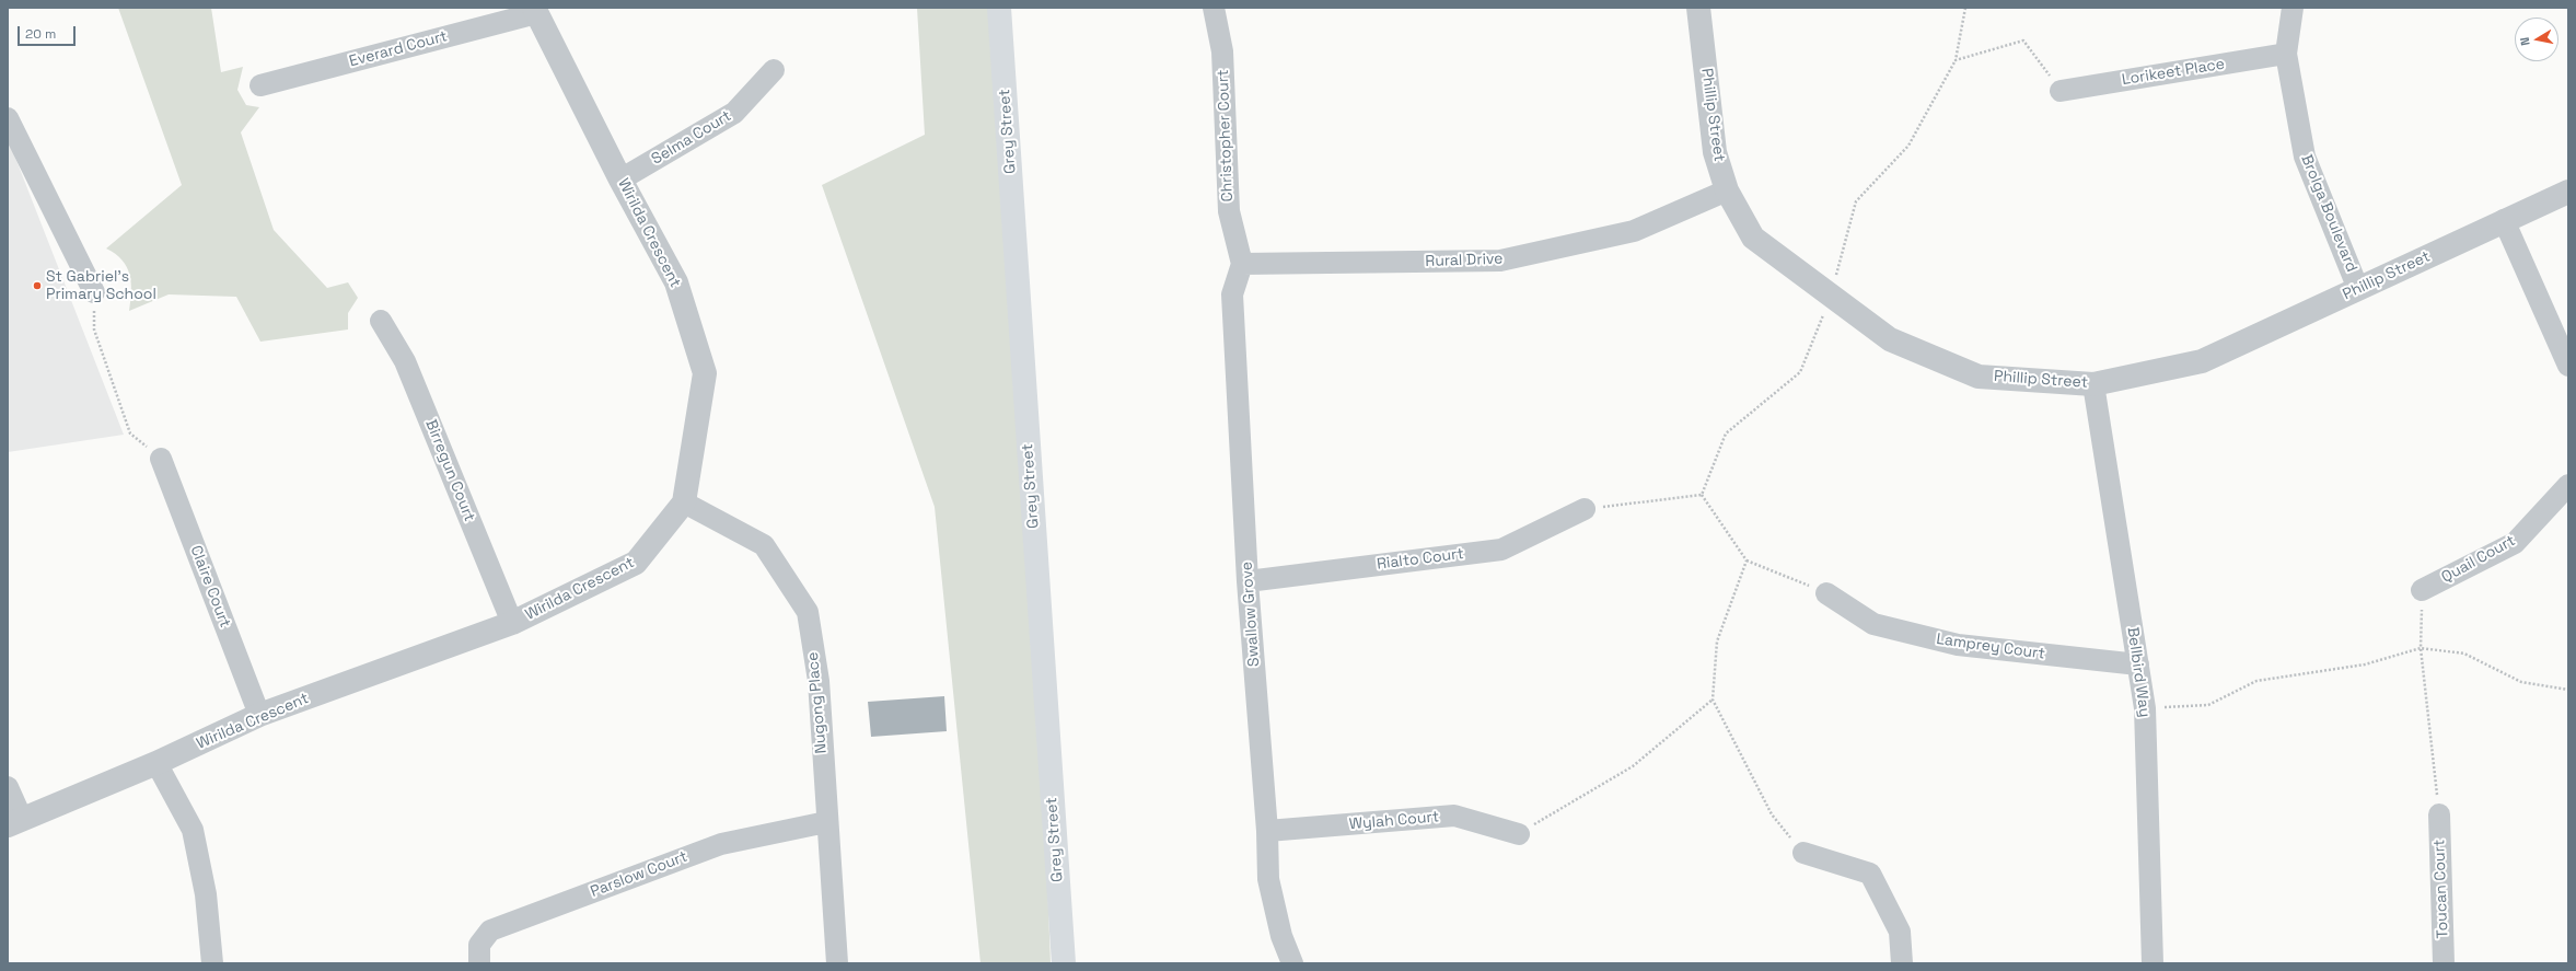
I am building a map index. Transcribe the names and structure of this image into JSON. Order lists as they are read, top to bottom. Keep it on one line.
{"streets":{"main road":["Grey Street"],"street":["Everard Court","Lorikeet Place","Phillip Street","Christopher Court","Selma Court","Brolga Boulevard","Wirilda Crescent","Rural Drive","Birregun Court","Rialto Court","Quail Court","Claire Court","Swallow Grove","Lamprey Court","Bellbird Way","Nugong Place","Wylah Court","Parslow Court","Toucan Court"]},"crossings":[["Everard Court","Wirilda Crescent"],["Lorikeet Place","Brolga Boulevard"],["Phillip Street","Brolga Boulevard"],["Phillip Street","Rural Drive"],["Phillip Street","Bellbird Way"],["Christopher Court","Rural Drive"],["Christopher Court","Swallow Grove"],["Selma Court","Wirilda Crescent"],["Wirilda Crescent","Birregun Court"],["Wirilda Crescent","Claire Court"],["Wirilda Crescent","Nugong Place"],["Rural Drive","Swallow Grove"],["Rialto Court","Swallow Grove"],["Swallow Grove","Wylah Court"],["Lamprey Court","Bellbird Way"],["Nugong Place","Parslow Court"]],"places":["St Gabriel's Primary School"],"scale_bar":"20 m","north":"left"}
